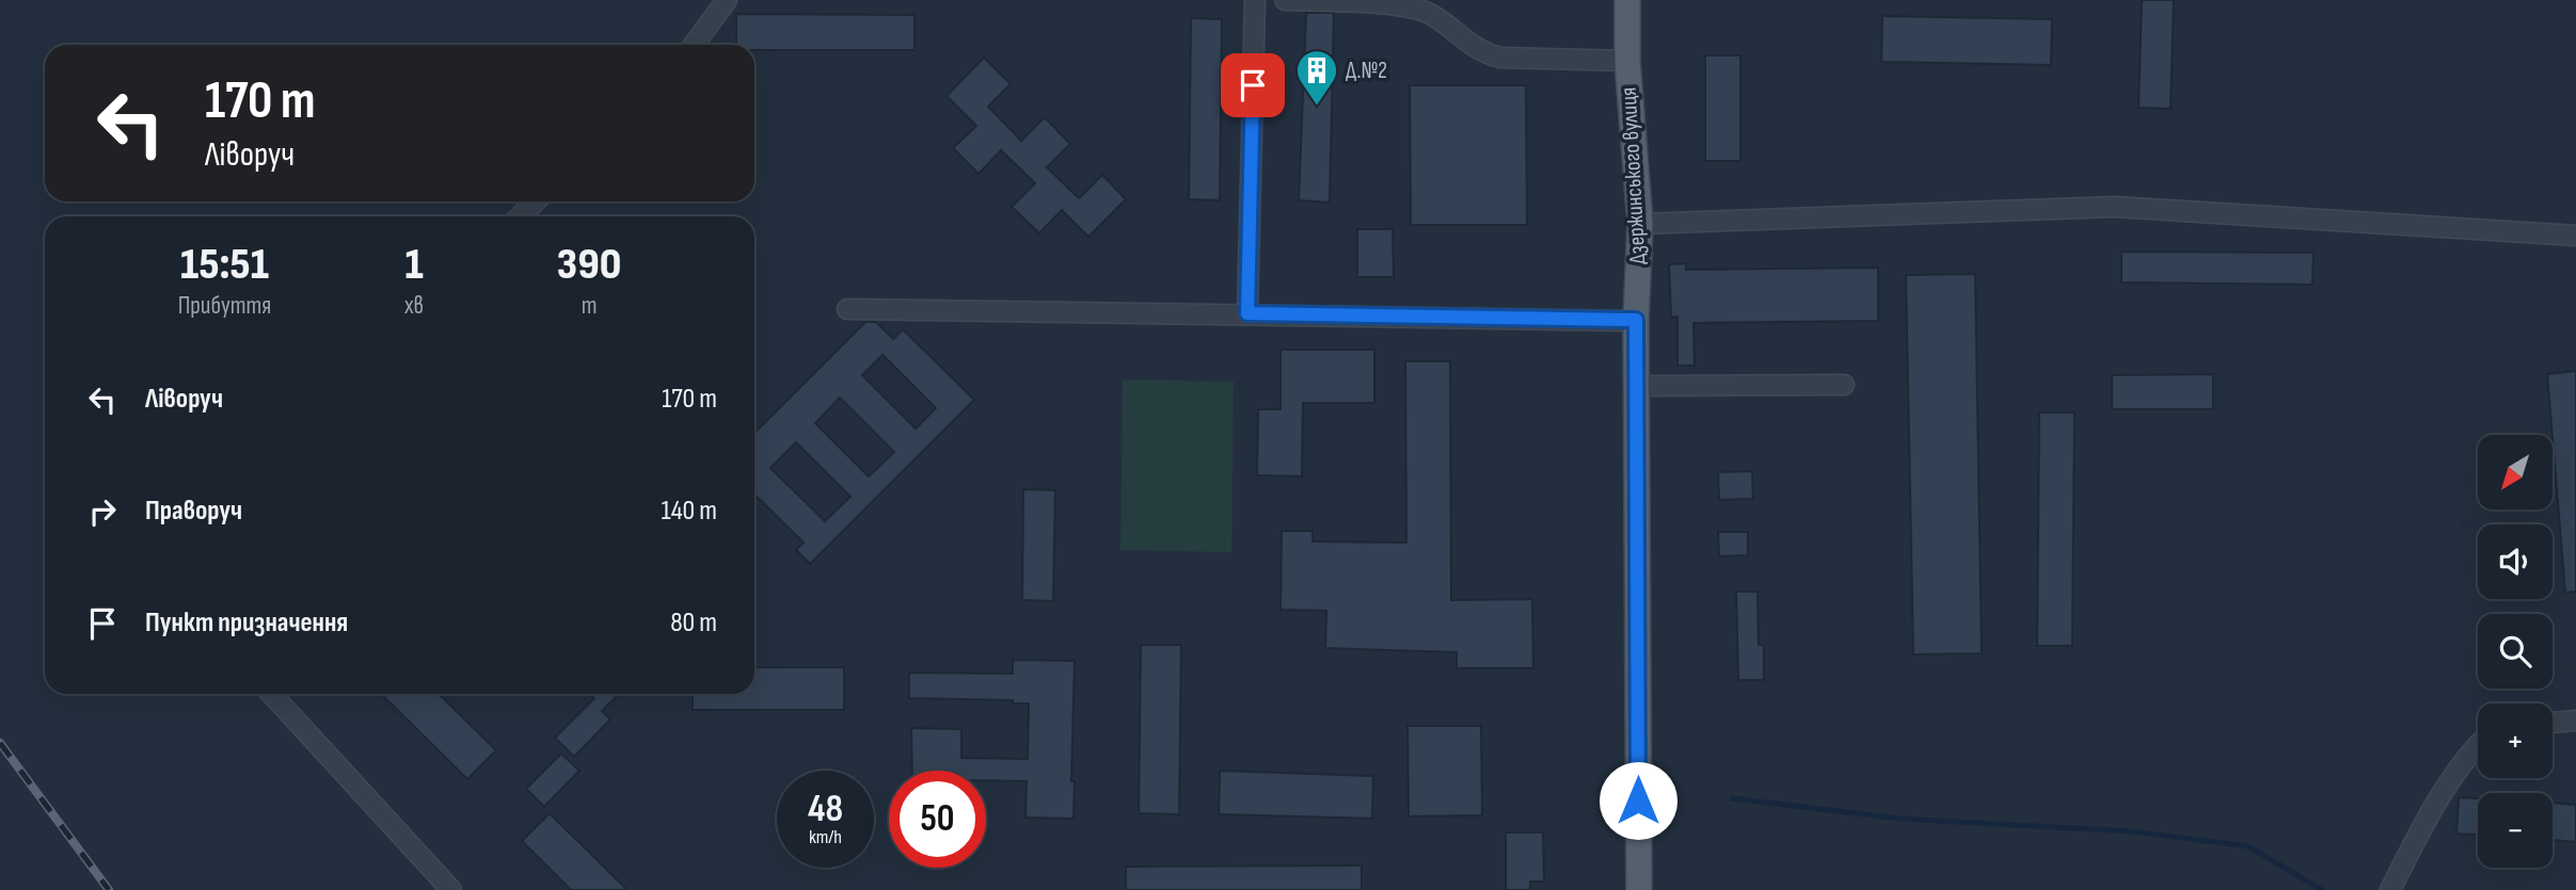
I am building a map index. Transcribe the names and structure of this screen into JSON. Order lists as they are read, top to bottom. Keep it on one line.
{"streets":{"main road":["Дзержинського вулиця"]},"places":{"building":["Д.№2"]},"north":"bottom left","page":{"turn":["170 m","Ліворуч"],"eta":["15:51","Прибуття","1","хв","390","m"],"list":[{"name":"Ліворуч","value":"170 m"},{"name":"Праворуч","value":"140 m"},{"name":"Пункт призначення","value":"80 m"}],"map_buttons":["+","−"],"speed":"48 km/h","limit":"50"}}
